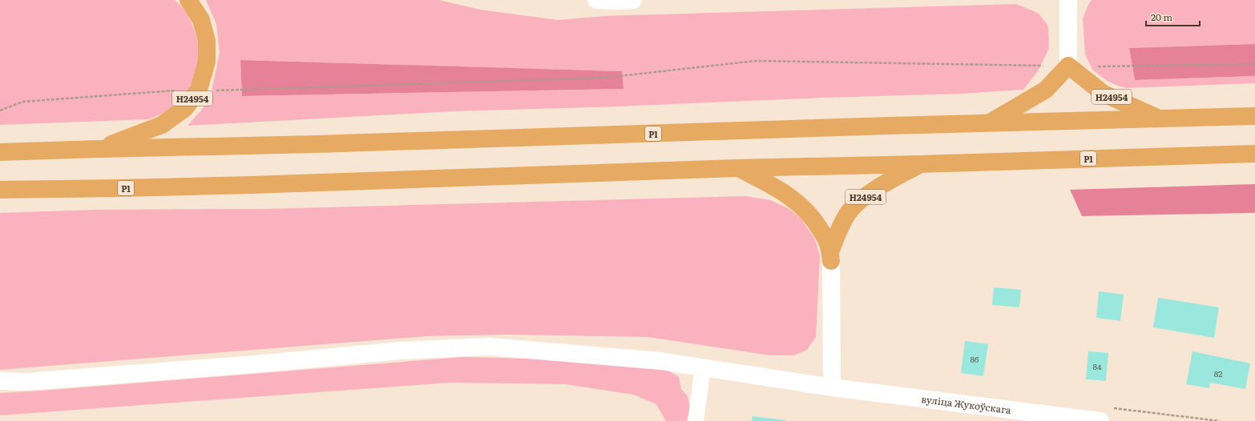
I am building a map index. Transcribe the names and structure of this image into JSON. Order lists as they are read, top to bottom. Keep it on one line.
{"streets":{"highway":["Н24954","Р1"],"street":["вуліца Жукоўскага"]},"crossings":[["Н24954","Р1"],["Н24954","вуліца Жукоўскага"]],"house_numbers":["86","84","82"],"scale_bar":"20 m"}
